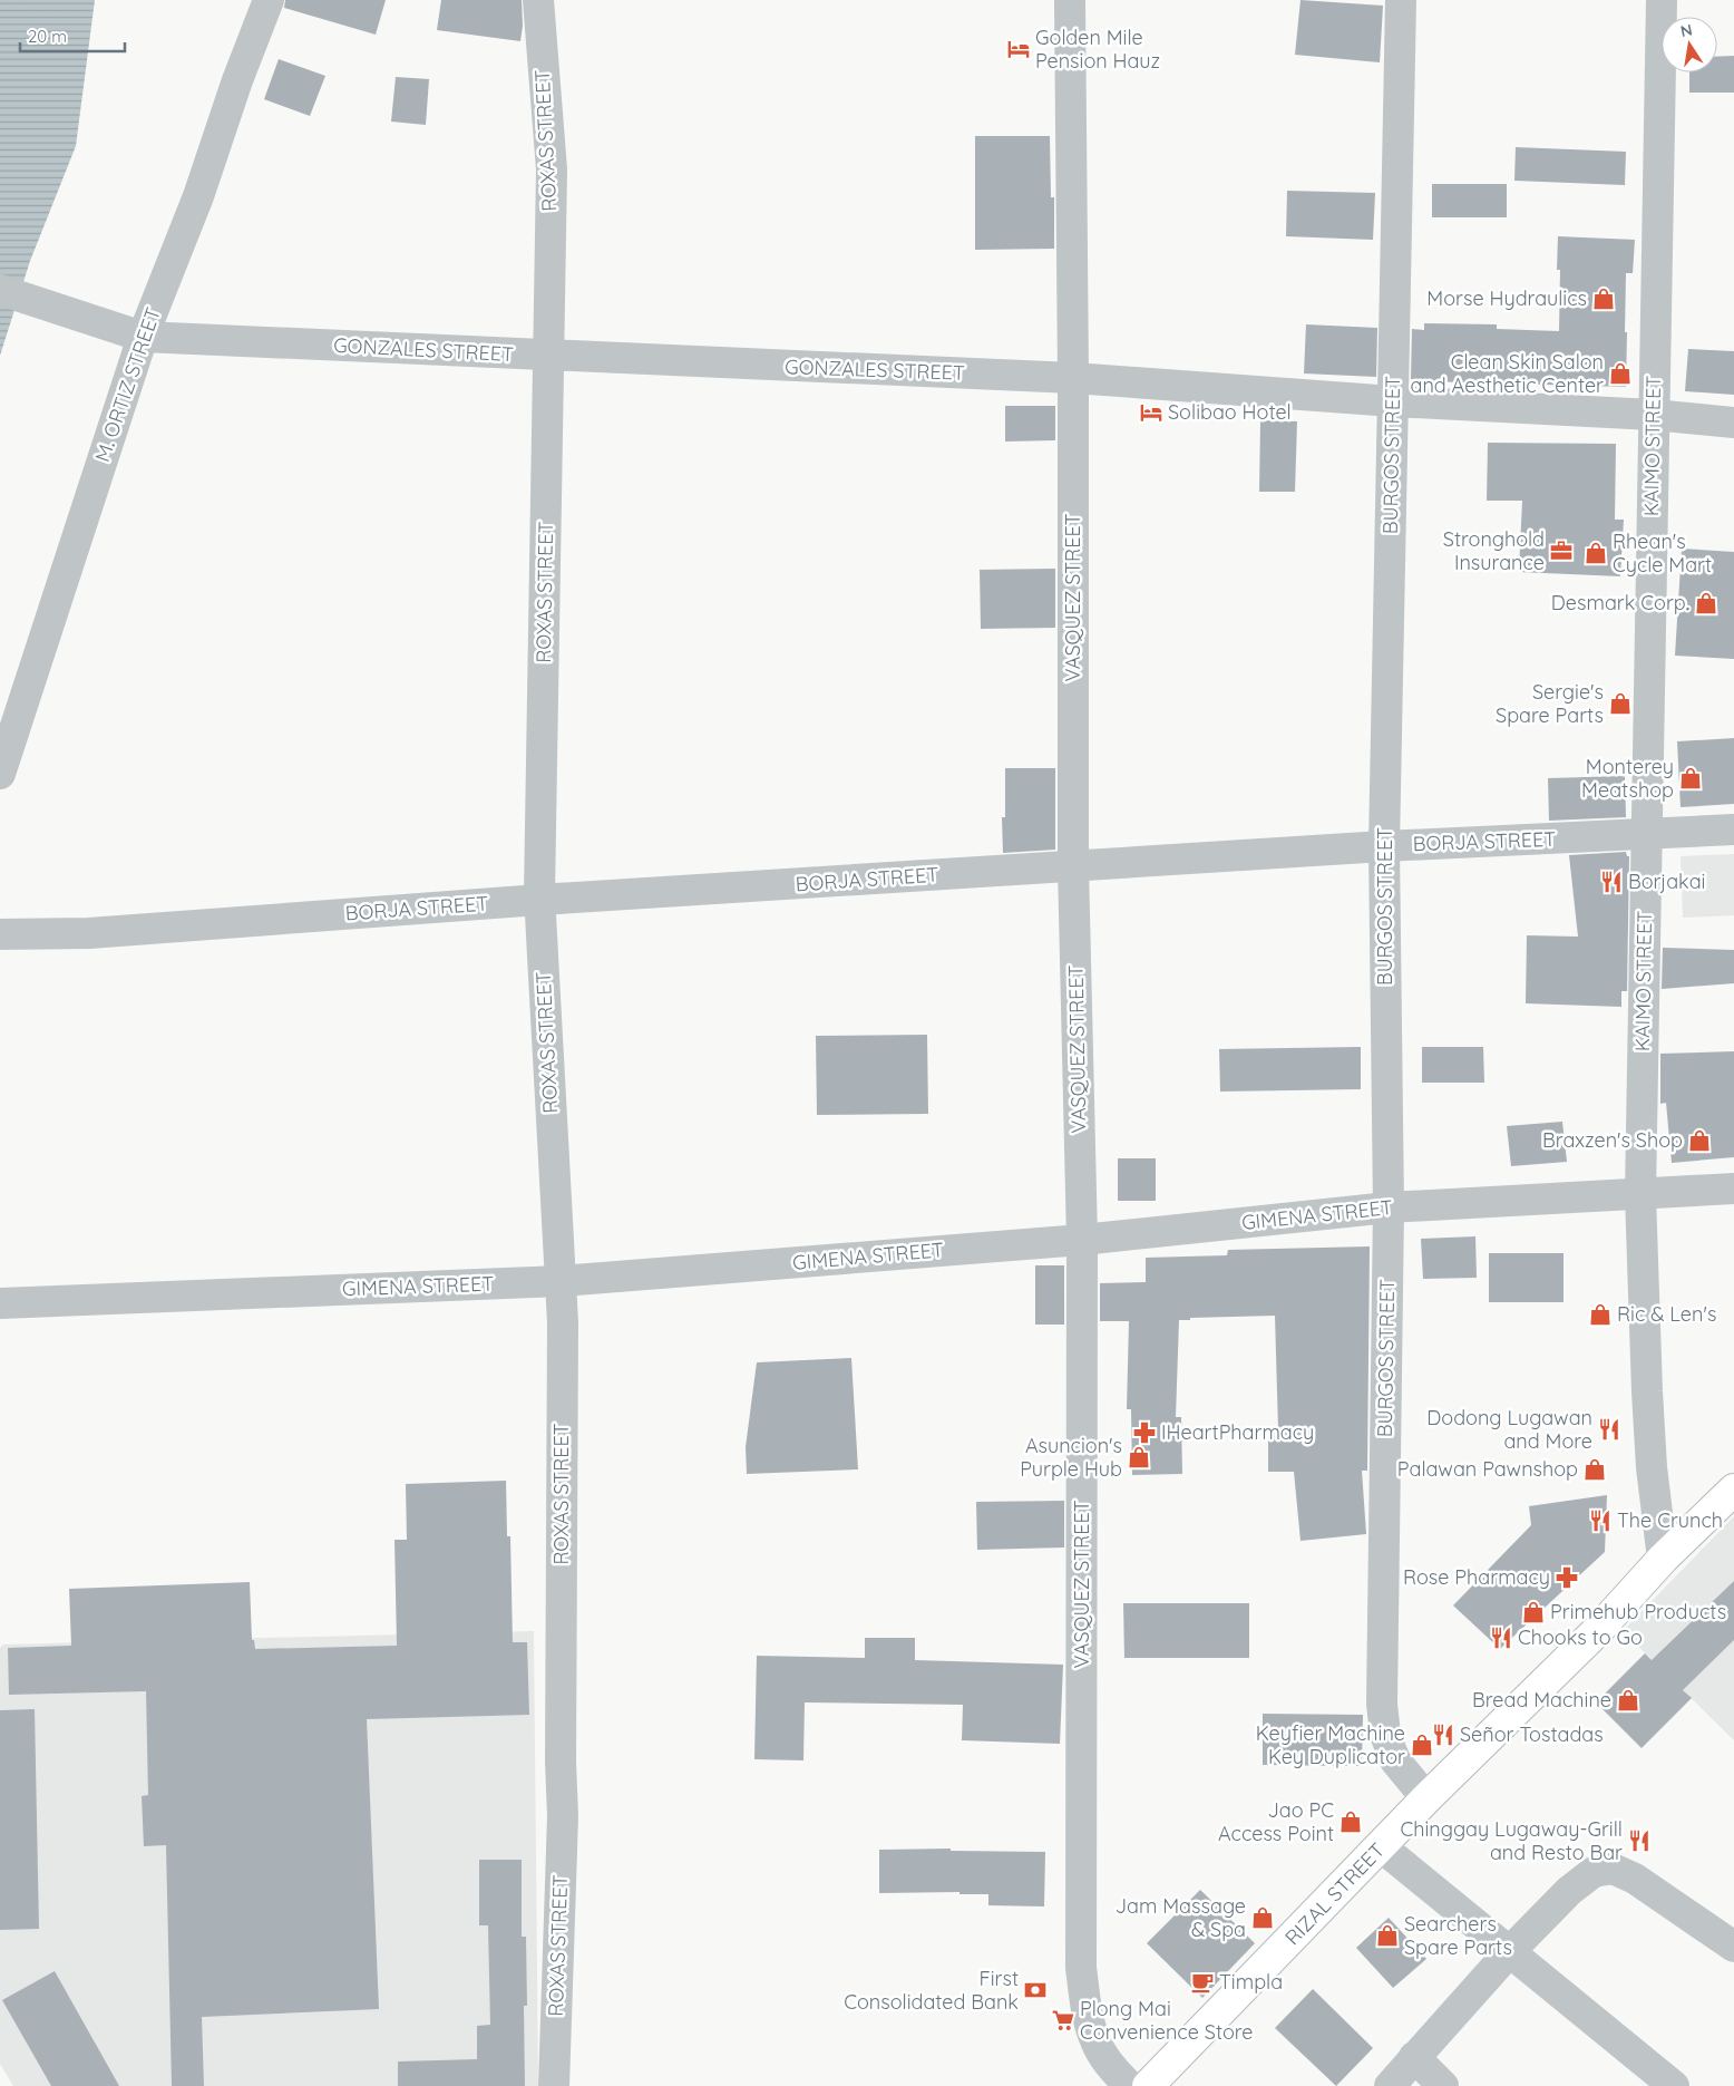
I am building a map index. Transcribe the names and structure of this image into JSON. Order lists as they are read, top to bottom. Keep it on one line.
{"streets":{"main road":["RIZAL STREET"],"street":["ROXAS STREET","GONZALES STREET","M. ORTIZ STREET","KAIMO STREET","BURGOS STREET","VASQUEZ STREET","BORJA STREET","GIMENA STREET"]},"crossings":[["ROXAS STREET","GONZALES STREET"],["ROXAS STREET","BORJA STREET"],["ROXAS STREET","GIMENA STREET"],["GONZALES STREET","M. ORTIZ STREET"],["GONZALES STREET","KAIMO STREET"],["GONZALES STREET","BURGOS STREET"],["GONZALES STREET","VASQUEZ STREET"],["KAIMO STREET","BORJA STREET"],["KAIMO STREET","GIMENA STREET"],["KAIMO STREET","RIZAL STREET"],["BURGOS STREET","BORJA STREET"],["BURGOS STREET","GIMENA STREET"],["BURGOS STREET","RIZAL STREET"],["VASQUEZ STREET","BORJA STREET"],["VASQUEZ STREET","GIMENA STREET"]],"places":{"hotel":["Golden Mile Pension Hauz","Solibao Hotel"],"shop":["Morse Hydraulics","Clean Skin Salon and Aesthetic Center","Rhean's Cycle Mart","Desmark Corp.","Sergie's Spare Parts","Monterey Meatshop","Braxzen's Shop","Ric & Len's","Asuncion's Purple Hub","Palawan Pawnshop","Primehub Products","Bread Machine","Keyfier Machine Key Duplicator","Jao PC Access Point","Jam Massage & Spa","Searchers Spare Parts"],"office":["Stronghold Insurance"],"restaurant":["Borjakai","Dodong Lugawan and More","The Crunch","Chooks to Go","Señor Tostadas","Chinggay Lugaway-Grill and Resto Bar"],"pharmacy":["IHeartPharmacy","Rose Pharmacy"],"cafe":["Timpla"],"bank":["First Consolidated Bank"],"supermarket":["Plong Mai Convenience Store"]},"scale_bar":"20 m","north":"top"}
